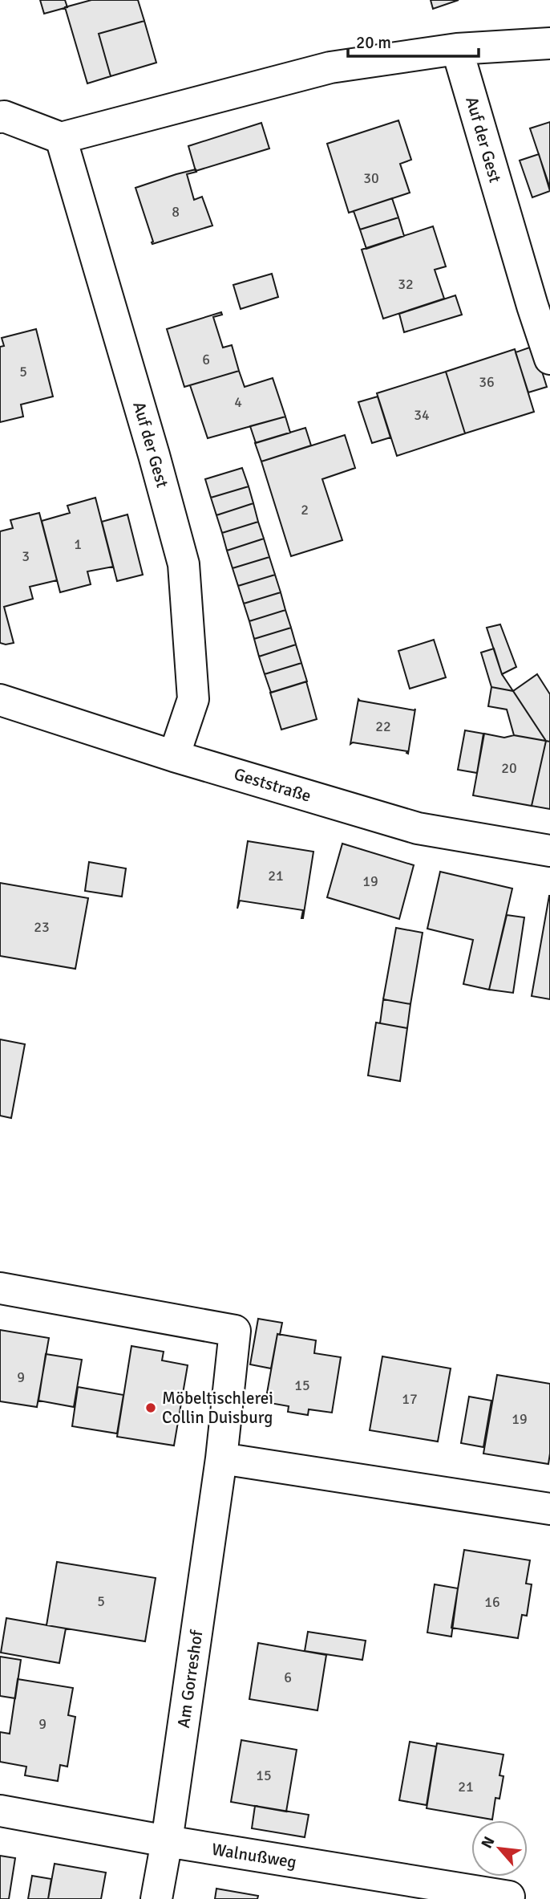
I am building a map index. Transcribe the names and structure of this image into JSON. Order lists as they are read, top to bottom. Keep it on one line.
{"streets":{"street":["Auf der Gest","Geststraße","Am Gorreshof","Walnußweg"]},"crossings":[["Auf der Gest","Geststraße"],["Am Gorreshof","Walnußweg"]],"places":["Möbeltischlerei Collin Duisburg"],"house_numbers":["30","8","32","6","5","36","4","34","2","1","3","22","20","21","19","23","9","15","17","19","5","16","6","9","15","21"],"scale_bar":"20 m","north":"top left"}
